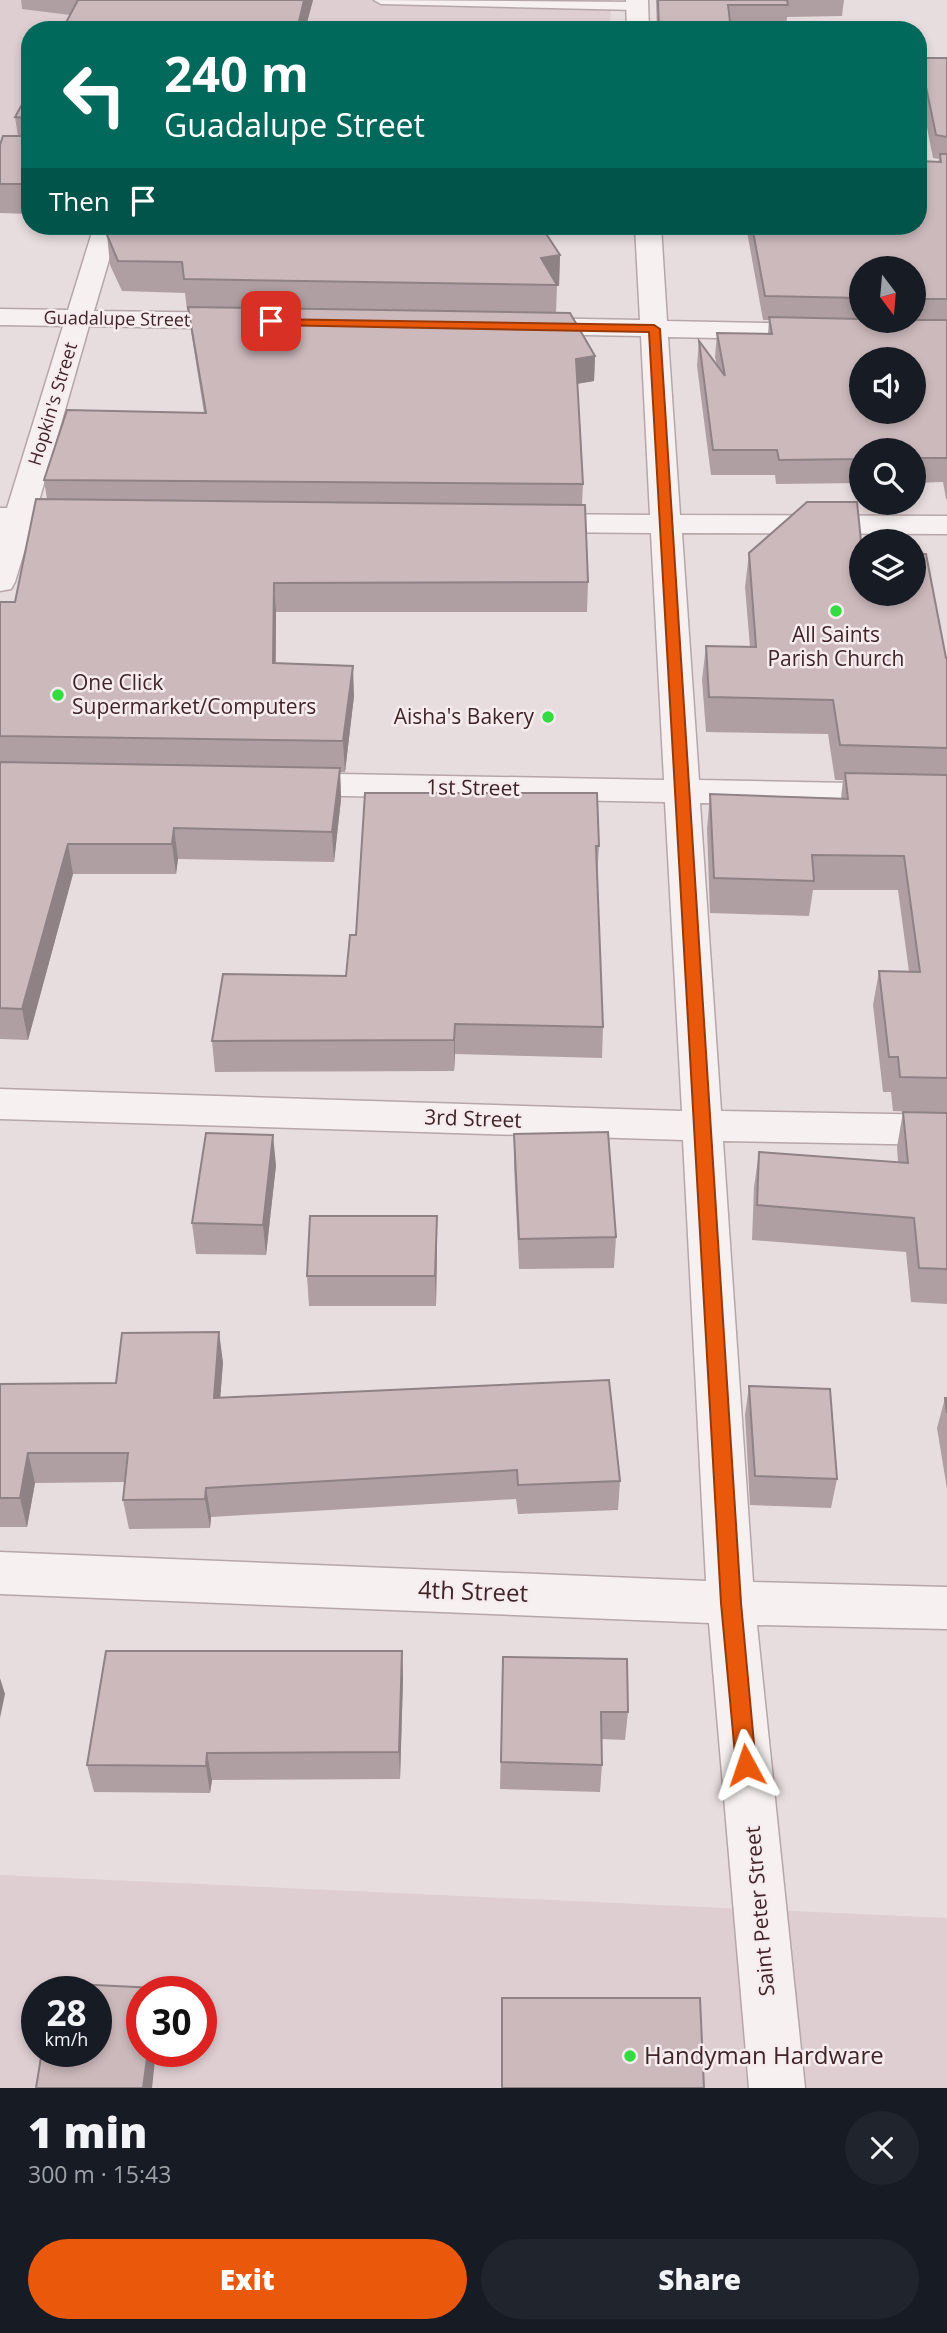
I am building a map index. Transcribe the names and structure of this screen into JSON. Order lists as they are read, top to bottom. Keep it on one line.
{"streets":{"street":["Guadalupe Street","Hopkin's Street","1st Street","3rd Street","4th Street","Saint Peter Street"]},"crossings":[["Guadalupe Street","Hopkin's Street"],["1st Street","Saint Peter Street"],["3rd Street","Saint Peter Street"],["4th Street","Saint Peter Street"]],"places":["All Saints Parish Church","One Click Supermarket/Computers","Aisha's Bakery","Handyman Hardware"],"north":"bottom","page":{"turn":["240 m","Guadalupe Street"],"then":"Then","speed":"28 km/h","limit":"30","heading":["1 min","300 m · 15:43"],"buttons":["Exit","Share"]}}
